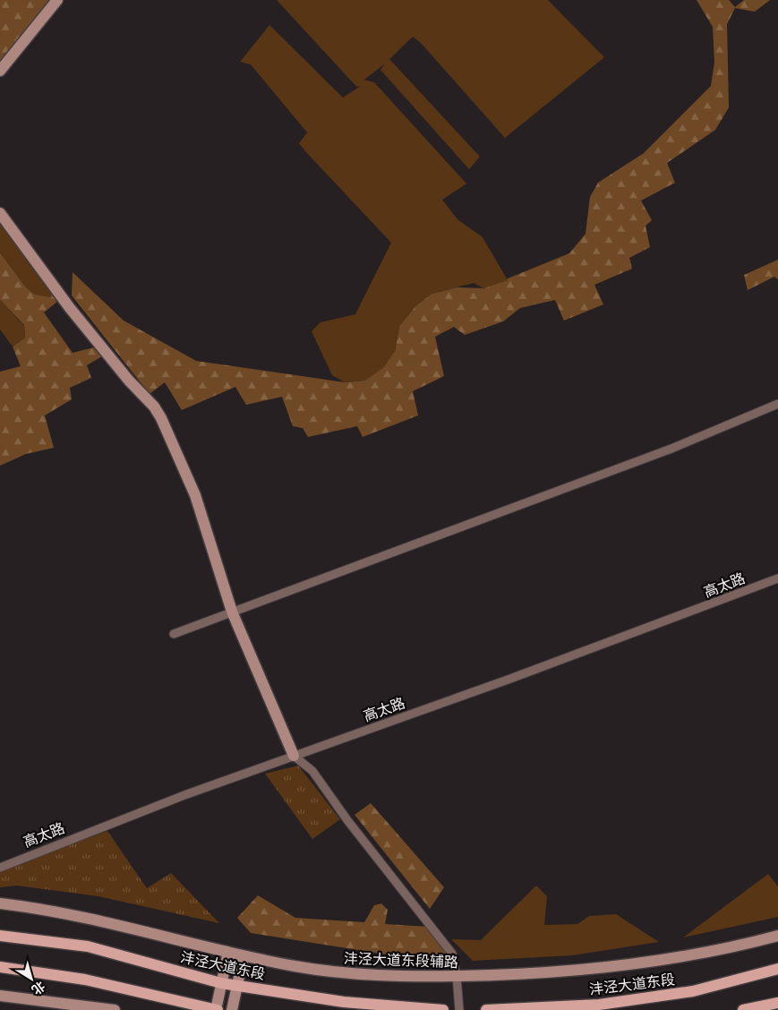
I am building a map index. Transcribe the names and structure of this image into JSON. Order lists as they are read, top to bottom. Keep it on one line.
{"streets":{"main road":["沣泾大道东段"],"street":["高太路","沣泾大道东段辅路"]},"north":"bottom right"}
